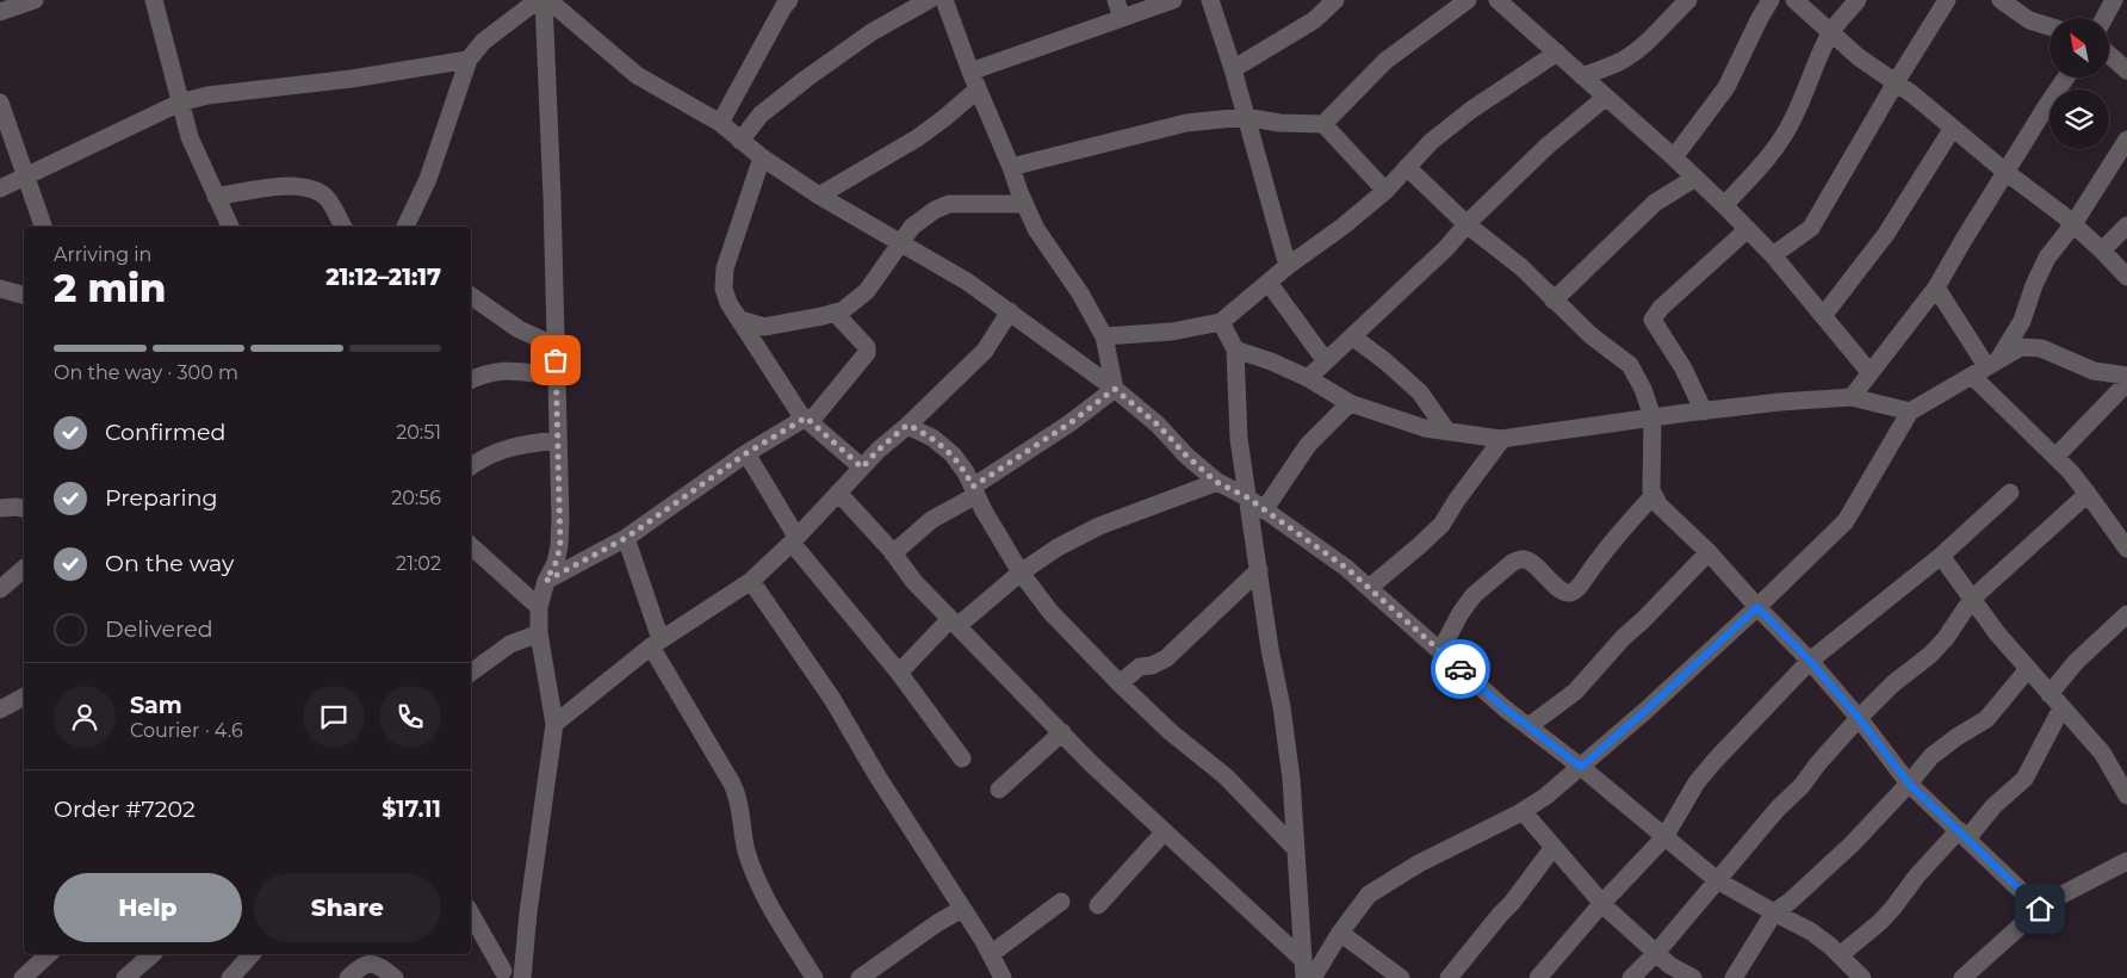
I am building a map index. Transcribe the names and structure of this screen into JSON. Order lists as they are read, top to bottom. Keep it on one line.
{"north":"top left","page":{"heading":["2 min","Arriving in","21:12–21:17"],"panel":["Sam","Courier · 4.6","Order #7202","$17.11"],"bar":"On the way · 300 m","list":[["Confirmed","20:51"],["Preparing","20:56"],["On the way","21:02"],"Delivered"],"buttons":["Help","Share"]}}
